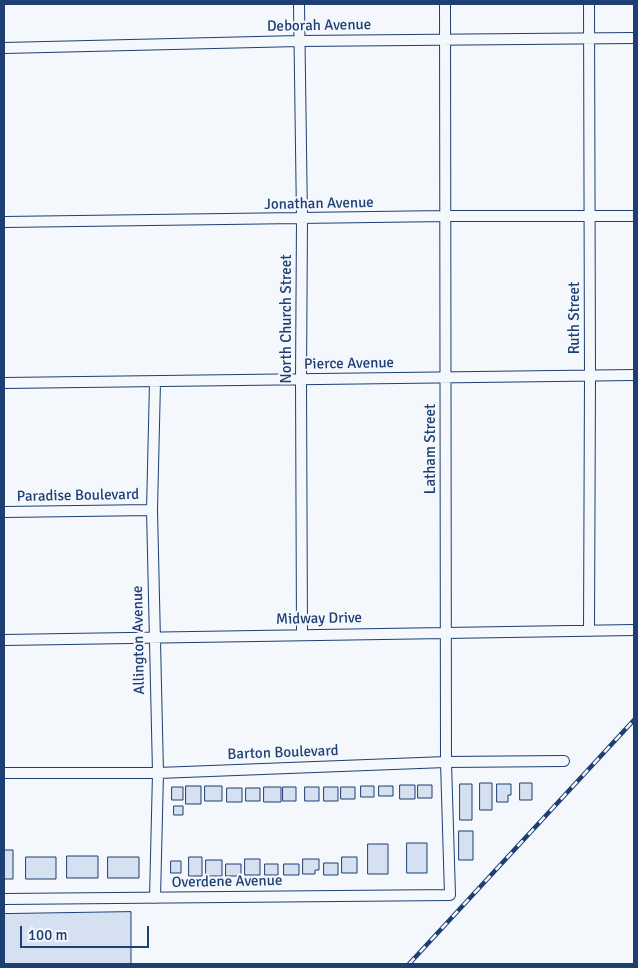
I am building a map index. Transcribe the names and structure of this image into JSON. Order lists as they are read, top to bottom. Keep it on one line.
{"streets":{"street":["Deborah Avenue","Jonathan Avenue","Ruth Street","North Church Street","Pierce Avenue","Latham Street","Paradise Boulevard","Midway Drive","Allington Avenue","Barton Boulevard","Overdene Avenue"]},"crossings":[["Deborah Avenue","Ruth Street"],["Deborah Avenue","North Church Street"],["Deborah Avenue","Latham Street"],["Jonathan Avenue","Ruth Street"],["Jonathan Avenue","North Church Street"],["Jonathan Avenue","Latham Street"],["Ruth Street","Pierce Avenue"],["Ruth Street","Midway Drive"],["North Church Street","Pierce Avenue"],["North Church Street","Midway Drive"],["Pierce Avenue","Latham Street"],["Pierce Avenue","Allington Avenue"],["Latham Street","Midway Drive"],["Latham Street","Barton Boulevard"],["Latham Street","Overdene Avenue"],["Paradise Boulevard","Allington Avenue"],["Midway Drive","Allington Avenue"],["Allington Avenue","Barton Boulevard"],["Allington Avenue","Overdene Avenue"]],"scale_bar":"100 m"}
